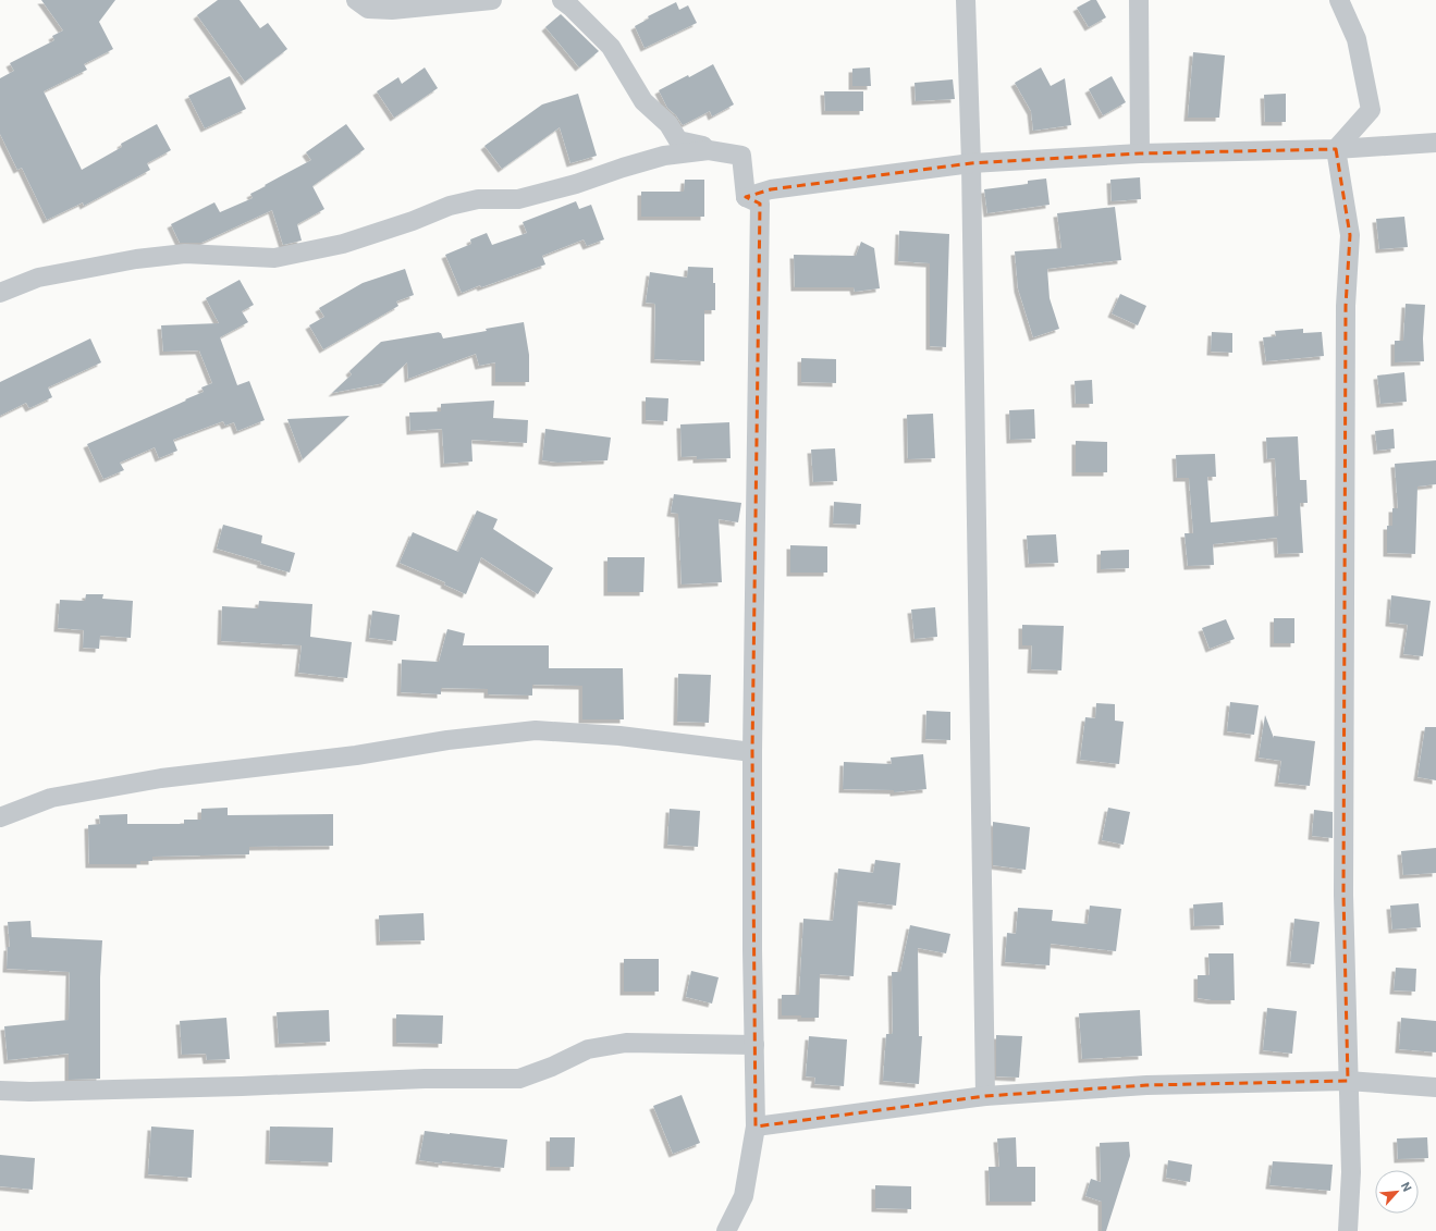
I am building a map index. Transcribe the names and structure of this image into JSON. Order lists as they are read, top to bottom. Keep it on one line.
{"north":"top right"}
